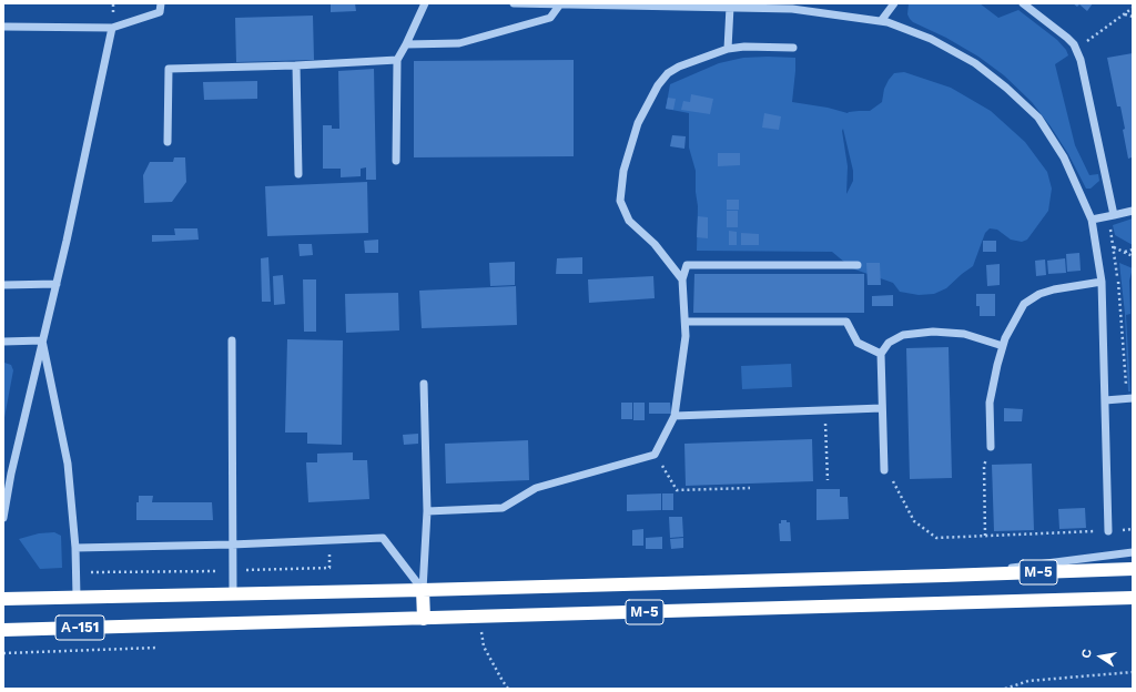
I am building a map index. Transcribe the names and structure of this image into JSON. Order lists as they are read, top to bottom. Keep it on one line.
{"streets":{"highway":["М-5","А-151"]},"crossings":[["М-5","А-151"]],"north":"left"}
